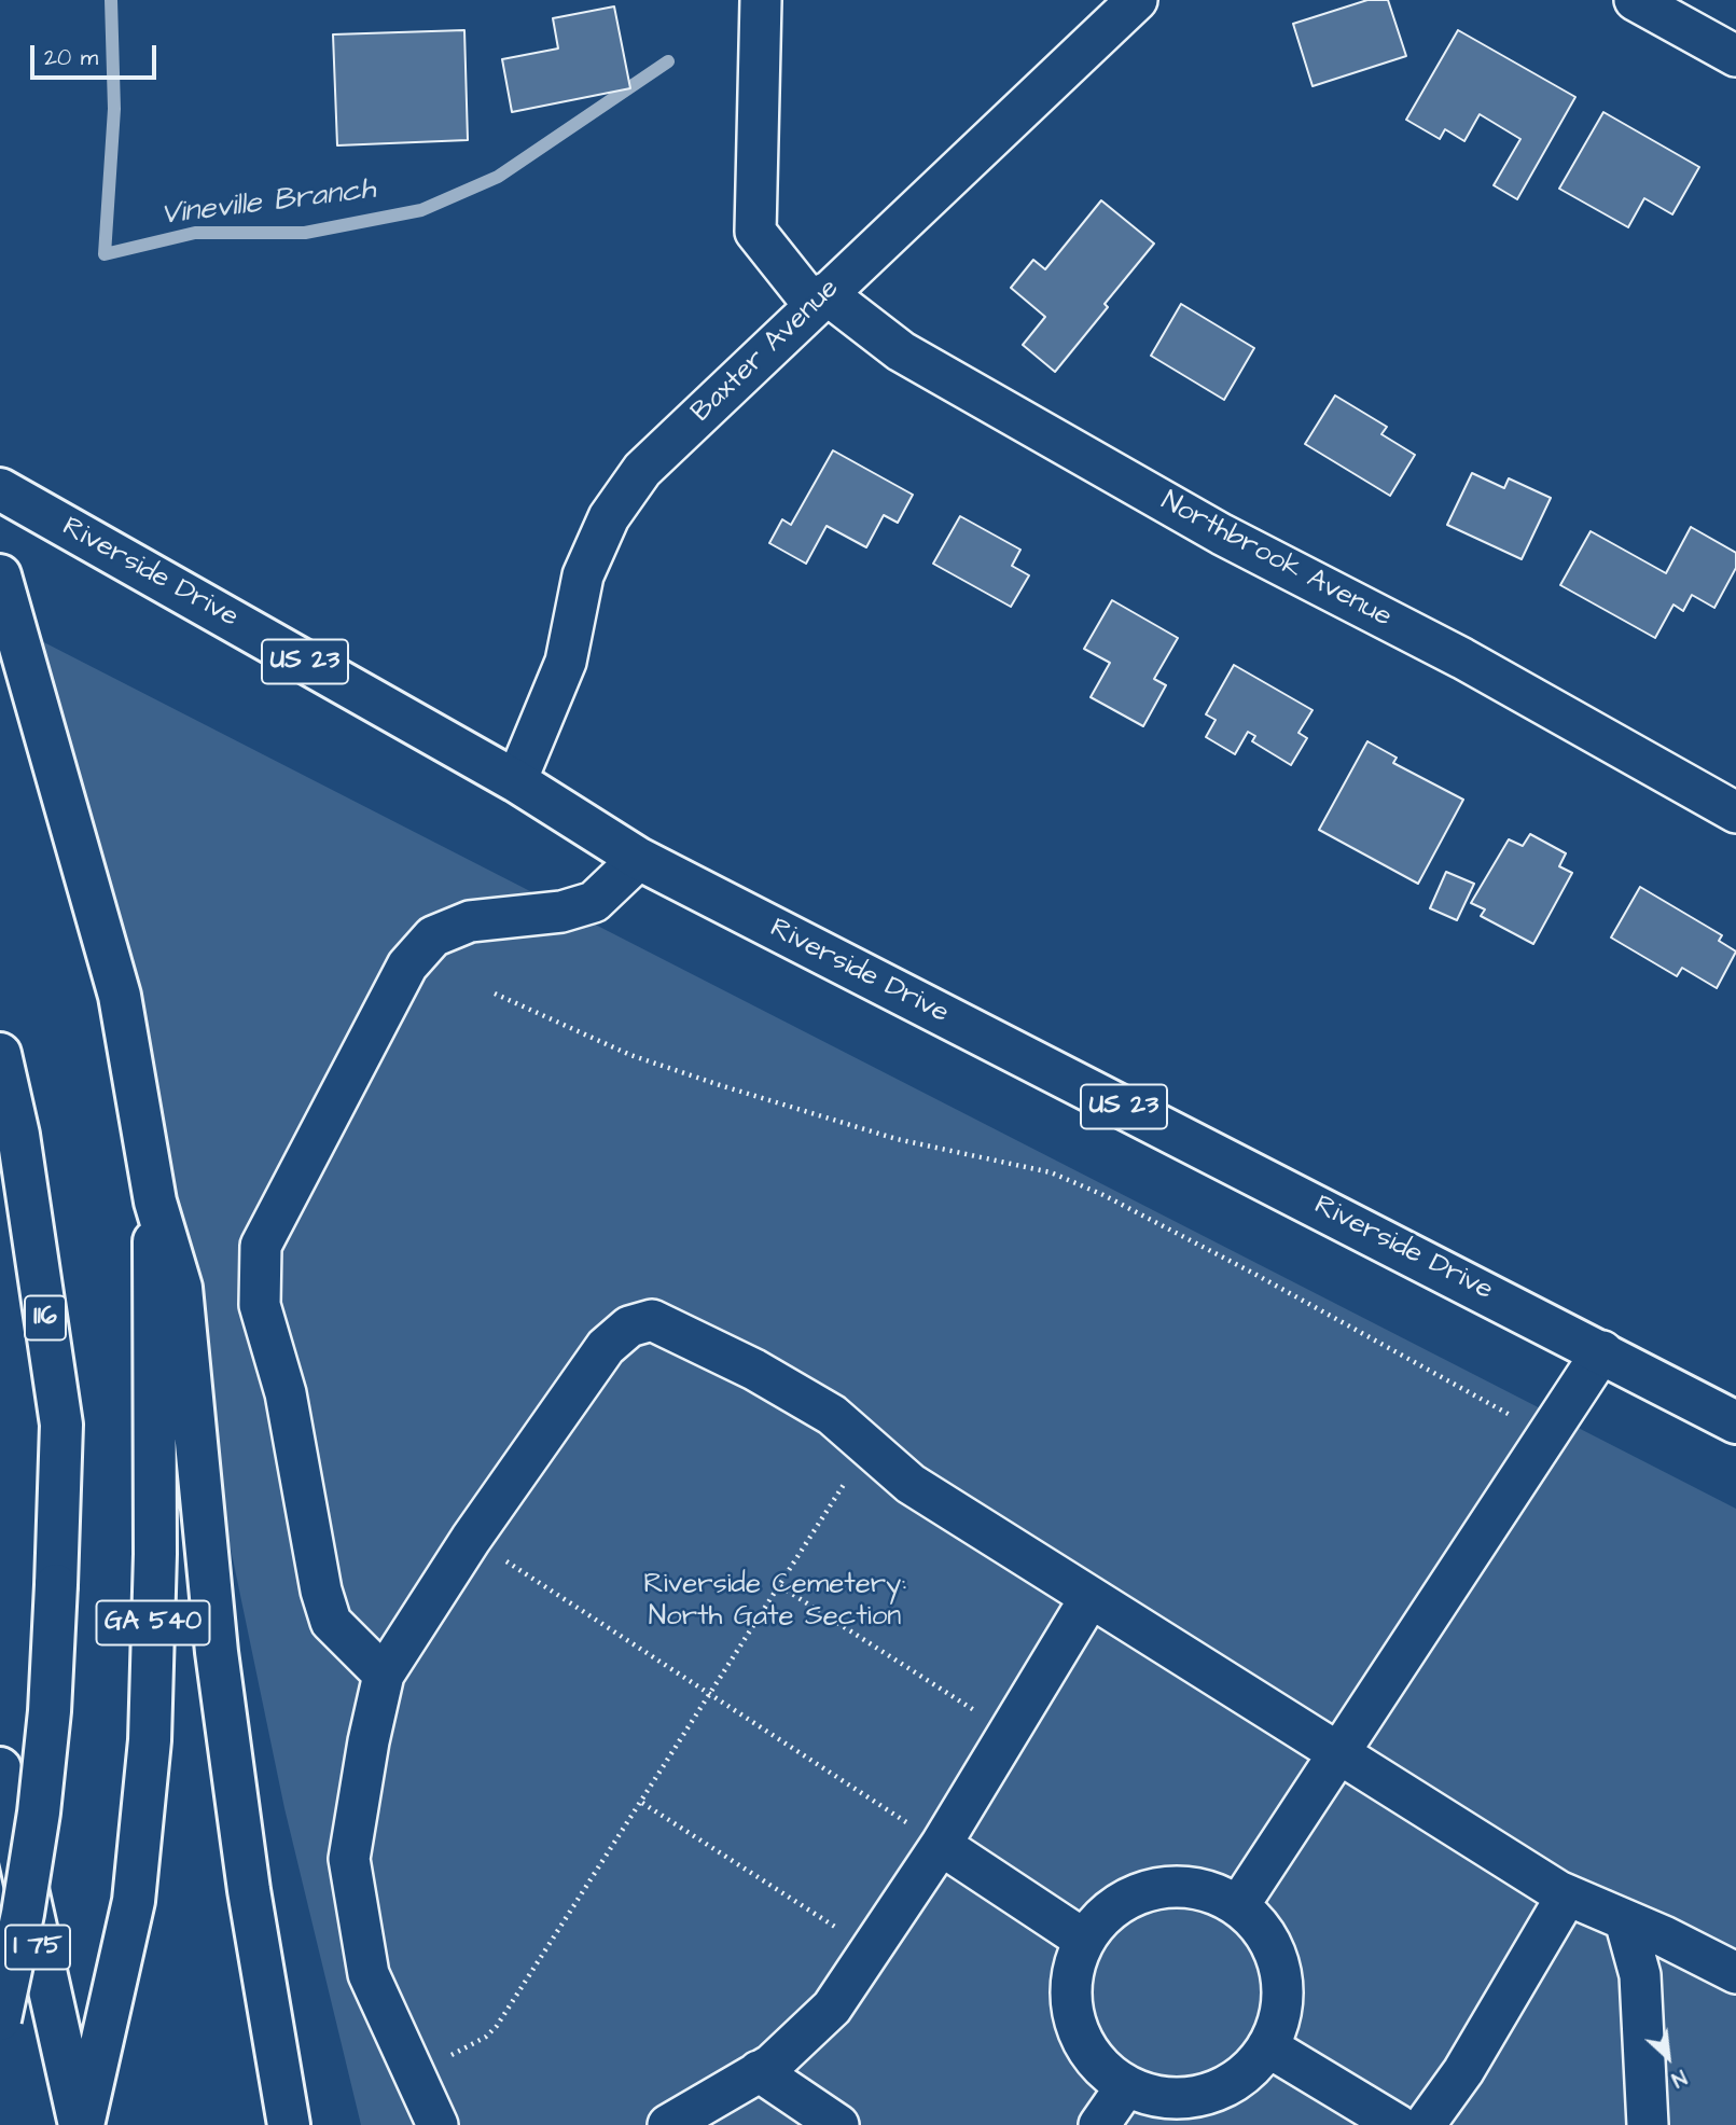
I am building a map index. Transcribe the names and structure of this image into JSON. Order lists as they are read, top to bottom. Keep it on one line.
{"streets":{"main road":["Riverside Drive","US 23","I16","GA 540","I 75"],"street":["Baxter Avenue","Northbrook Avenue"]},"crossings":[["Baxter Avenue","Northbrook Avenue"],["Baxter Avenue","Riverside Drive"],["GA 540","I 75"]],"water":["Vineville Branch"],"parks":["Riverside Cemetery: North Gate Section"],"scale_bar":"20 m","north":"bottom right"}
